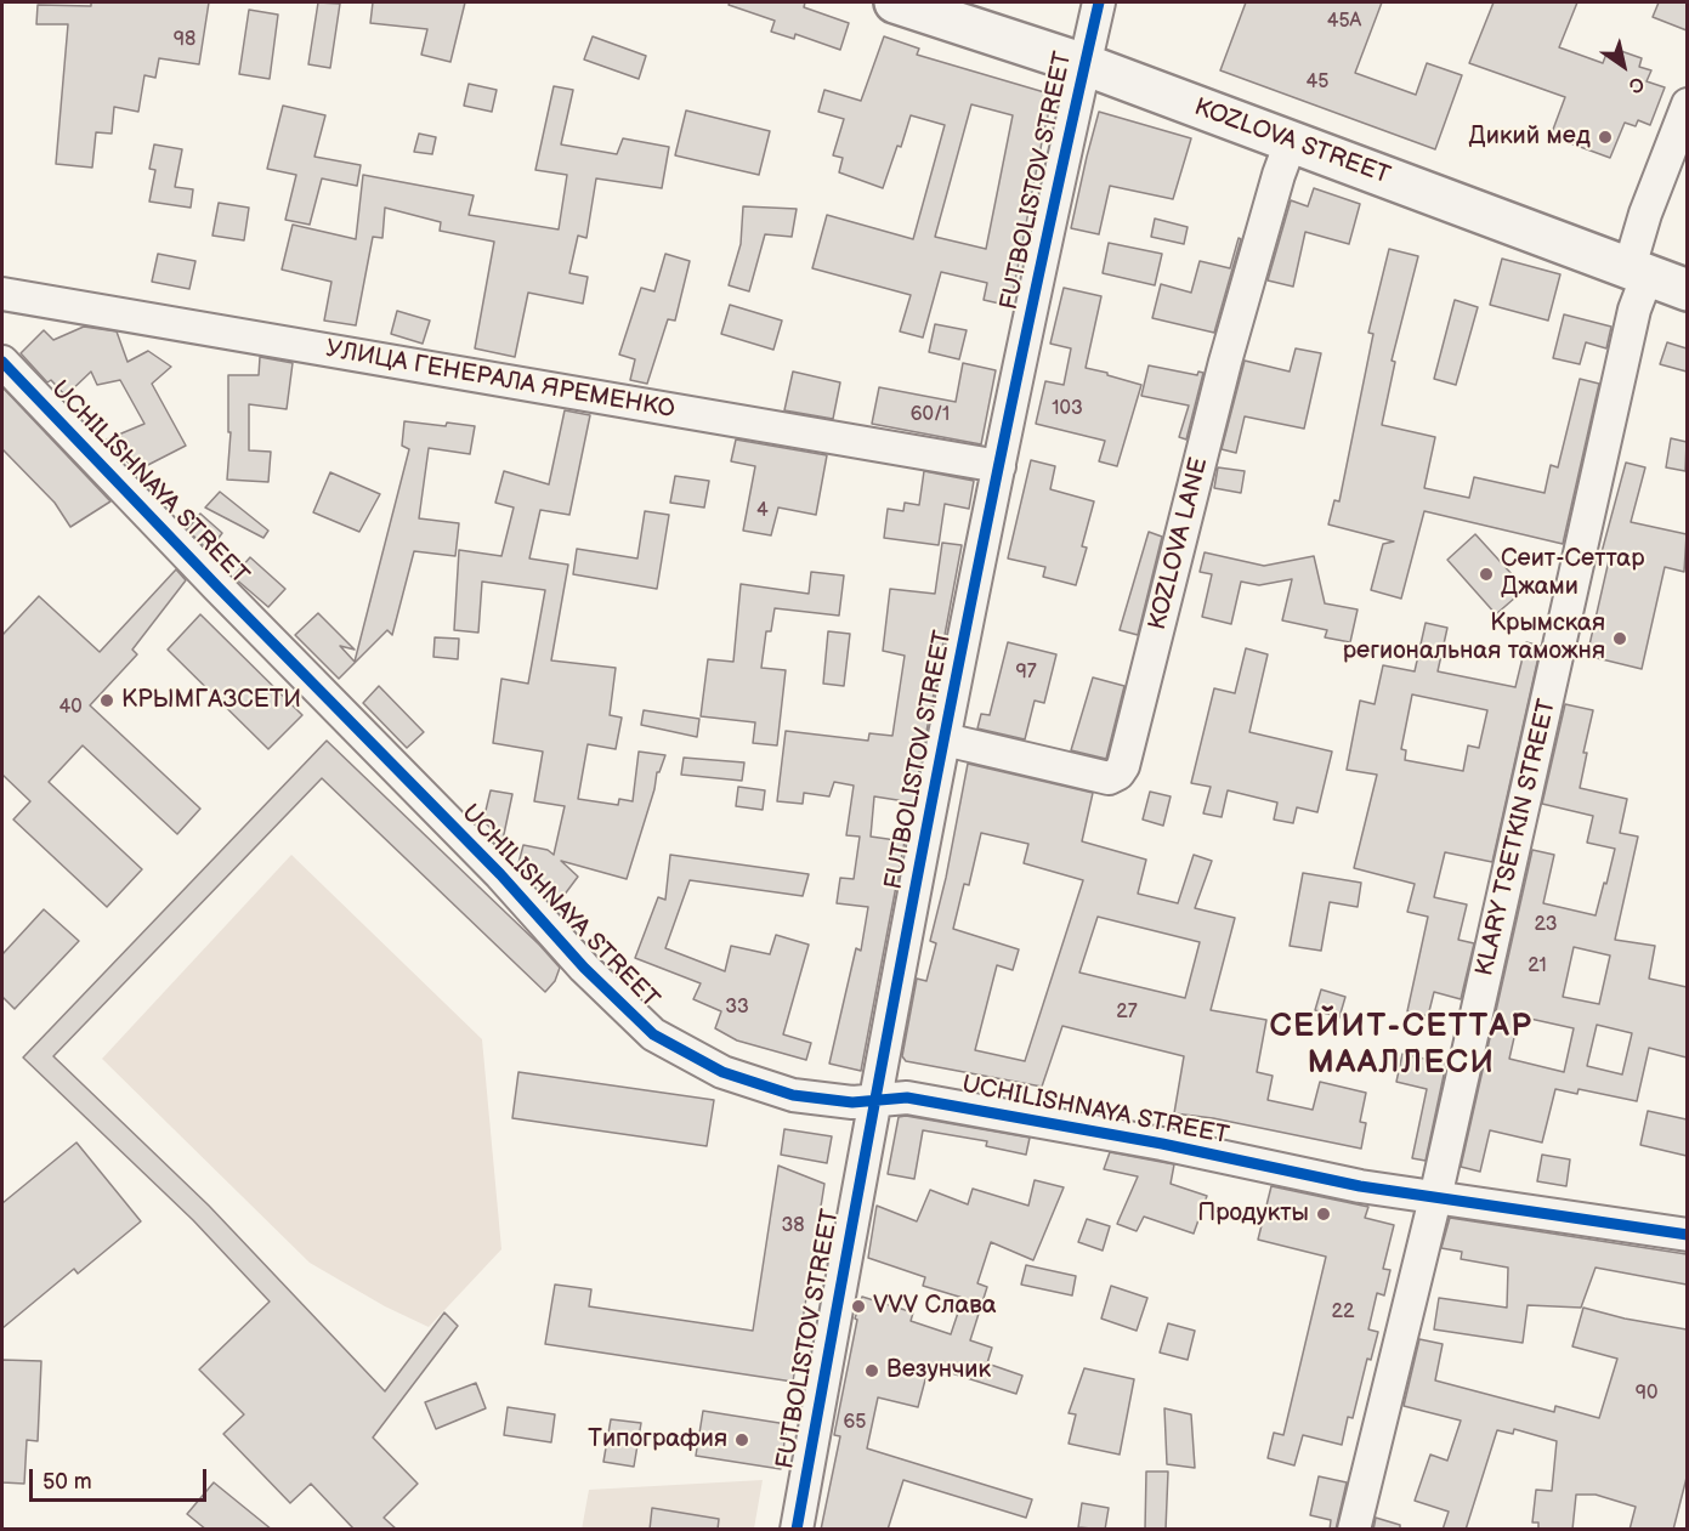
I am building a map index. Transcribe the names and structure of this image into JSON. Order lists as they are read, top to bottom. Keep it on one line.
{"streets":{"main road":["KOZLOVA STREET"],"street":["FUTBOLISTOV STREET","УЛИЦА ГЕНЕРАЛА ЯРЕМЕНКО","UCHILISHNAYA STREET","KOZLOVA LANE","KLARY TSETKIN STREET"]},"crossings":[["KOZLOVA STREET","FUTBOLISTOV STREET"],["KOZLOVA STREET","KOZLOVA LANE"],["KOZLOVA STREET","KLARY TSETKIN STREET"],["FUTBOLISTOV STREET","УЛИЦА ГЕНЕРАЛА ЯРЕМЕНКО"],["FUTBOLISTOV STREET","UCHILISHNAYA STREET"],["FUTBOLISTOV STREET","KOZLOVA LANE"],["UCHILISHNAYA STREET","KLARY TSETKIN STREET"]],"districts":["СЕЙИТ-СЕТТАР МААЛЛЕСИ"],"places":["Дикий мед","Сеит-Сеттар Джами","Крымская региональная таможня","КРЫМГАЗСЕТИ","Продукты","VVV Слава","Везунчик","Типография"],"house_numbers":["45А","98","45","103","60/1","4","97","40","23","21","33","27","38","22","90","65"],"scale_bar":"50 m","north":"bottom right"}
